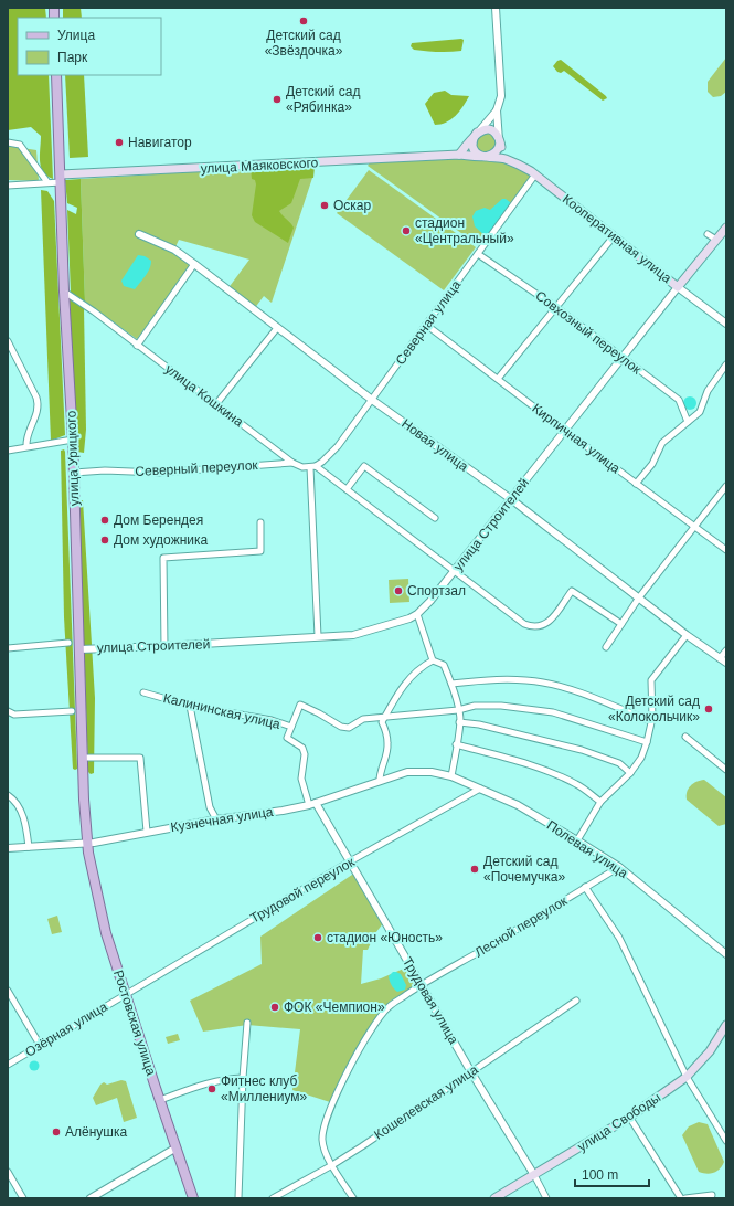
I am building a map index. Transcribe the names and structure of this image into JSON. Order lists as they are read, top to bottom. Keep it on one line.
{"streets":{"main road":["улица Маяковского","Кооперативная улица","улица Урицкого","улица Строителей","Ростовская улица","улица Свободы"],"street":["Северная улица","Совхозный переулок","улица Кошкина","Кирпичная улица","Новая улица","Северный переулок","Калининская улица","Кузнечная улица","Полевая улица","Трудовой переулок","Лесной переулок","Трудовая улица","Озёрная улица","Кошелевская улица"]},"crossings":[["улица Маяковского","Кооперативная улица"],["улица Маяковского","улица Урицкого"],["Кооперативная улица","Северная улица"],["Кооперативная улица","улица Строителей"],["Северная улица","Совхозный переулок"],["Северная улица","улица Кошкина"],["Северная улица","Кирпичная улица"],["Северная улица","Новая улица"],["Совхозный переулок","улица Строителей"],["улица Кошкина","улица Урицкого"],["улица Кошкина","Северный переулок"],["улица Кошкина","улица Строителей"],["Кирпичная улица","улица Строителей"],["Новая улица","улица Строителей"],["улица Урицкого","Северный переулок"],["улица Урицкого","улица Строителей"],["улица Урицкого","Кузнечная улица"],["улица Урицкого","Ростовская улица"],["Калининская улица","Кузнечная улица"],["Калининская улица","Трудовая улица"],["Кузнечная улица","Полевая улица"],["Кузнечная улица","Трудовая улица"],["Кузнечная улица","Ростовская улица"],["Полевая улица","Трудовой переулок"],["Полевая улица","Лесной переулок"],["Трудовой переулок","Трудовая улица"],["Трудовой переулок","Ростовская улица"],["Трудовой переулок","Озёрная улица"],["Лесной переулок","Трудовая улица"],["Лесной переулок","Кошелевская улица"],["Трудовая улица","Кошелевская улица"],["Трудовая улица","улица Свободы"],["Ростовская улица","Озёрная улица"]],"places":["Детский сад «Звёздочка»","Детский сад «Рябинка»","Навигатор","Оскар","стадион «Центральный»","Дом Берендея","Дом художника","Спортзал","Детский сад «Колокольчик»","Детский сад «Почемучка»","стадион «Юность»","ФОК «Чемпион»","Фитнес клуб «Миллениум»","Алёнушка"],"legend":["Улица","Парк"],"scale_bar":"100 m"}
